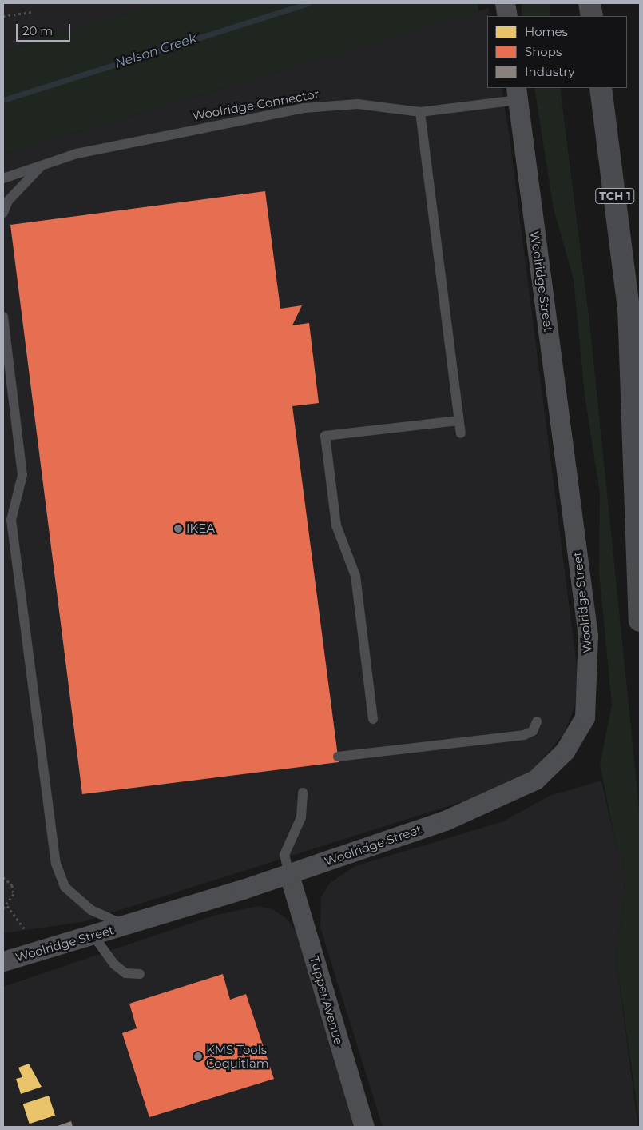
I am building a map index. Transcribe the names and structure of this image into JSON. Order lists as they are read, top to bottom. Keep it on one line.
{"streets":{"highway":["TCH 1"],"street":["Woolridge Street","Tupper Avenue"],"lane":["Woolridge Connector"]},"crossings":[["Woolridge Connector","Woolridge Street"],["Woolridge Street","Tupper Avenue"]],"water":["Nelson Creek"],"places":["IKEA","KMS Tools Coquitlam"],"legend":["Homes","Shops","Industry"],"scale_bar":"20 m"}
